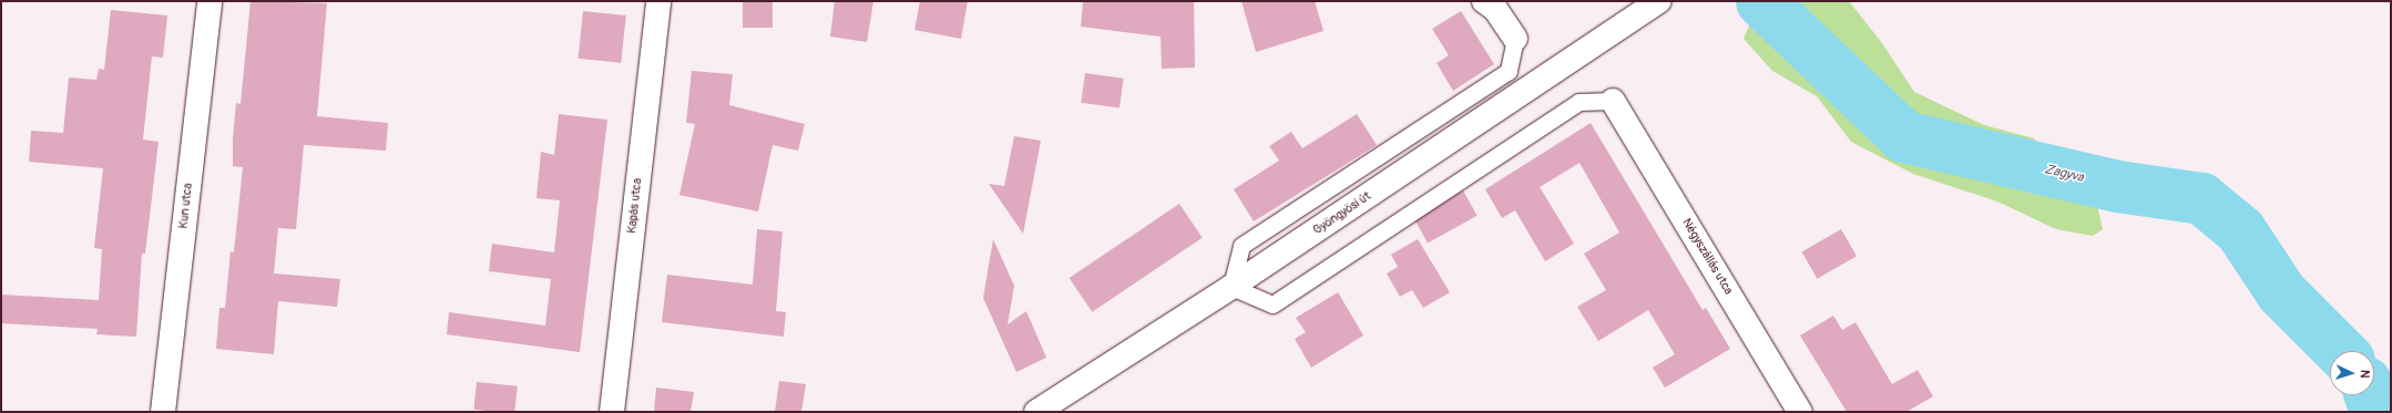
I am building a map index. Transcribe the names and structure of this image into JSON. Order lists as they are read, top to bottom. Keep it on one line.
{"streets":{"street":["Kun utca","Kapás utca","Gyöngyösi út","Négyszállás utca"]},"water":["Zagyva"],"north":"right"}
